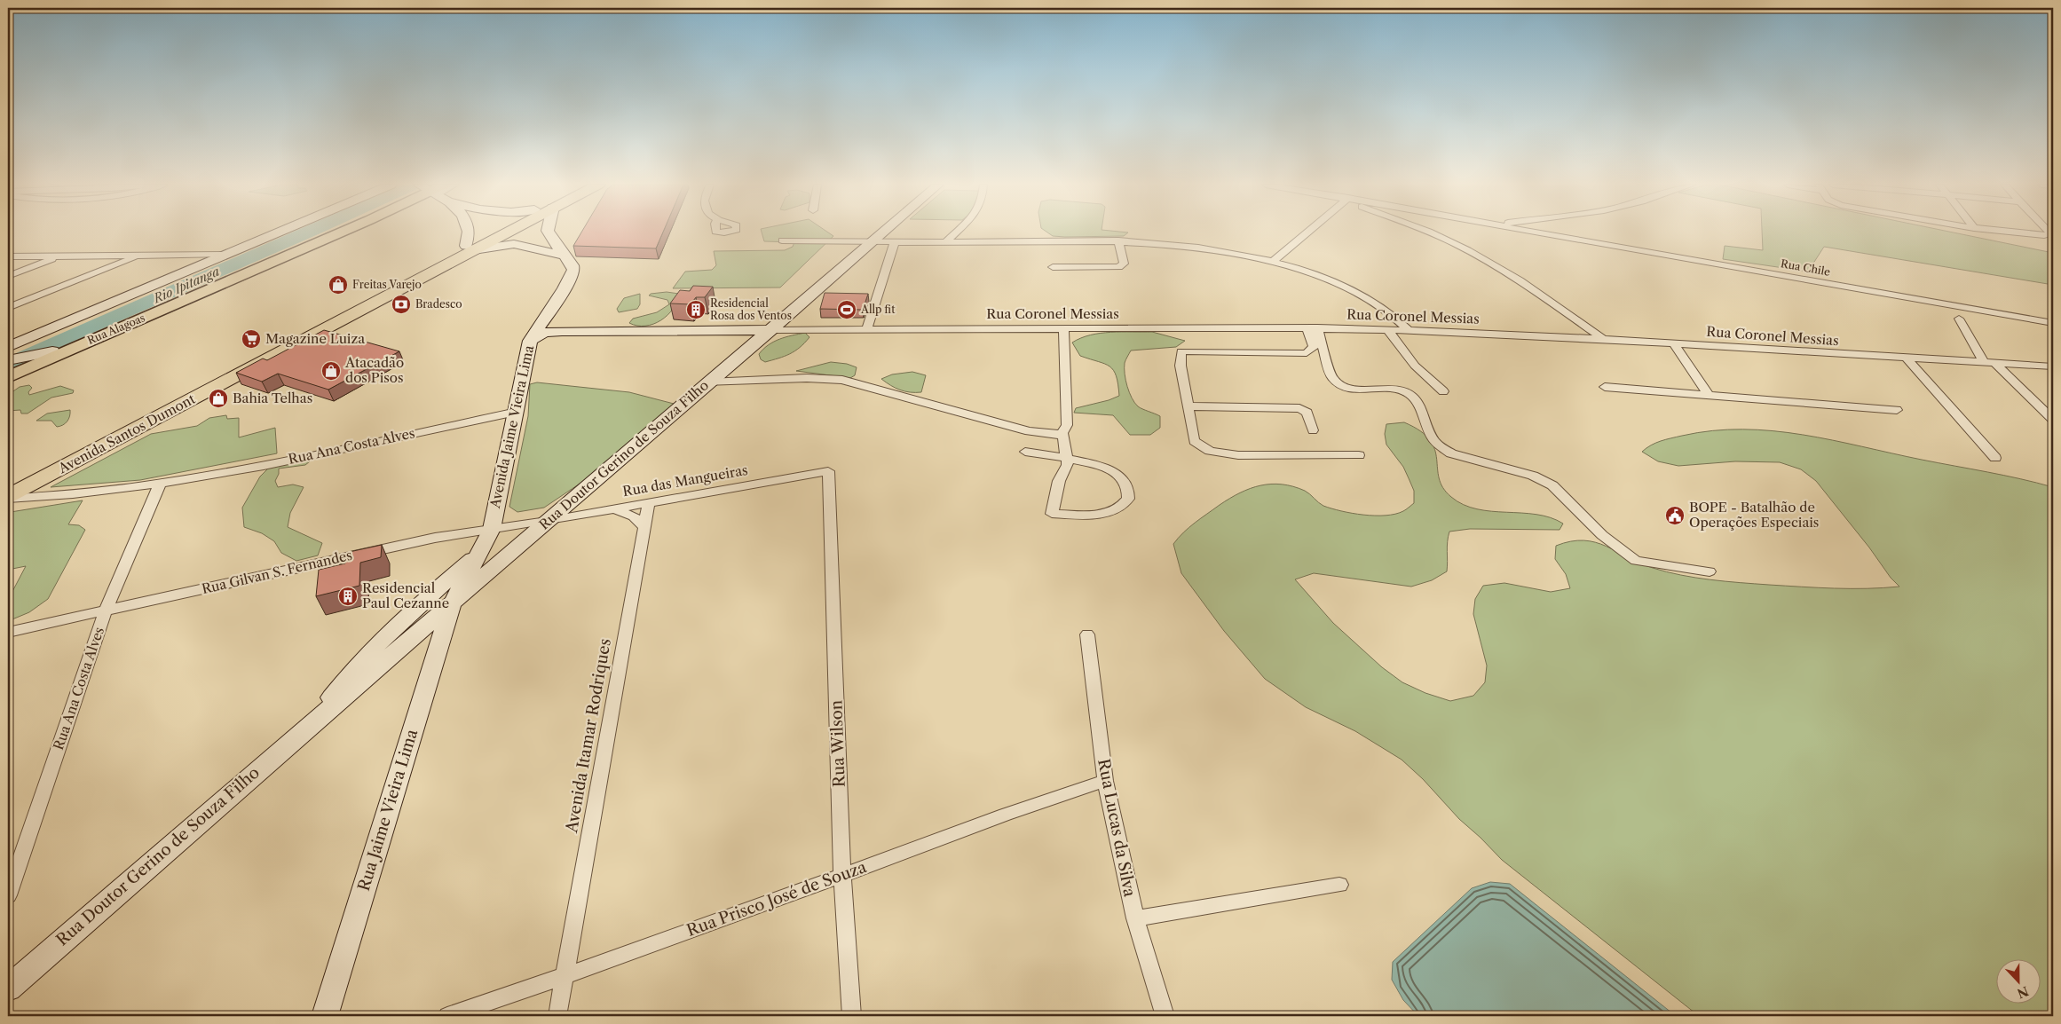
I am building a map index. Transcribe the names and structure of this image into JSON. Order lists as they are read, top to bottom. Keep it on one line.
{"streets":{"highway":["Avenida Santos Dumont"],"main road":["Rua Alagoas","Avenida Jaime Vieira Lima","Rua Doutor Gerino de Souza Filho","Rua Jaime Vieira Lima"],"street":["Rua Chile","Rua Coronel Messias","Rua Ana Costa Alves","Rua das Mangueiras","Rua Gilvan S. Fernandes","Avenida Itamar Rodriques","Rua Wilson","Rua Lucas da Silva","Rua Prisco José de Souza"]},"crossings":[["Rua Coronel Messias","Rua Doutor Gerino de Souza Filho"],["Avenida Jaime Vieira Lima","Rua Ana Costa Alves"],["Avenida Jaime Vieira Lima","Rua Doutor Gerino de Souza Filho"],["Avenida Jaime Vieira Lima","Rua Gilvan S. Fernandes"],["Avenida Jaime Vieira Lima","Rua Jaime Vieira Lima"],["Avenida Santos Dumont","Rua Ana Costa Alves"],["Rua Ana Costa Alves","Rua Gilvan S. Fernandes"],["Rua Doutor Gerino de Souza Filho","Rua das Mangueiras"],["Rua Doutor Gerino de Souza Filho","Rua Gilvan S. Fernandes"],["Rua Doutor Gerino de Souza Filho","Rua Jaime Vieira Lima"],["Rua das Mangueiras","Rua Gilvan S. Fernandes"],["Rua das Mangueiras","Avenida Itamar Rodriques"],["Rua das Mangueiras","Rua Wilson"],["Avenida Itamar Rodriques","Rua Prisco José de Souza"],["Rua Wilson","Rua Prisco José de Souza"],["Rua Lucas da Silva","Rua Prisco José de Souza"]],"water":["Rio Ipitanga"],"places":{"shop":["Freitas Varejo","Atacadão dos Pisos","Bahia Telhas"],"bank":["Bradesco"],"building":["Residencial Rosa dos Ventos","Residencial Paul Cezanne"],"sports":["Allp fit"],"supermarket":["Magazine Luiza"],"public building":["BOPE - Batalhão de Operações Especiais"]},"north":"bottom"}
